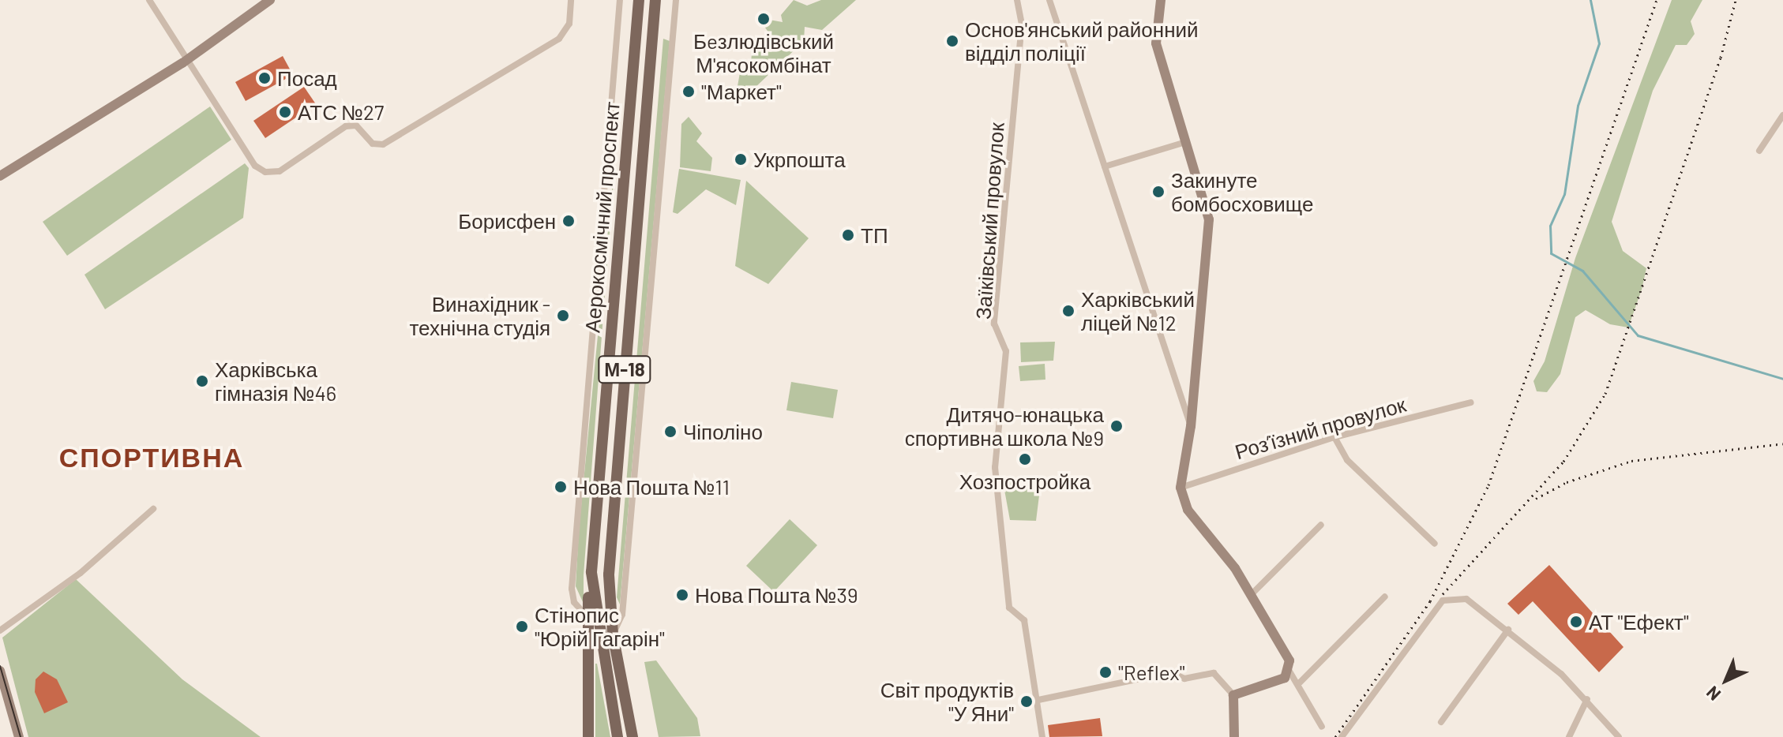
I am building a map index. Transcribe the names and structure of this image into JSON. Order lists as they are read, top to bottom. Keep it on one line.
{"streets":{"main road":["Аерокосмічний проспект","М-18"],"street":["Заїківський провулок","Роз’їзний провулок"]},"districts":["СПОРТИВНА"],"places":["Бeзлюдівський М'ясокомбінат","Основ'янський районний відділ поліції","Посад","\"Маркет\"","АТС №27","Укрпошта","Закинуте бомбосховище","Борисфен","ТП","Харківський ліцей №12","Винахідник - технічна студія","Харківська гімназія №46","Дитячо-юнацька спортивна школа №9","Чіполіно","Хозпостройка","Нова Пошта №11","Нова Пошта №39","АТ \"Ефект\"","Стінопис \"Юрій Гагарін\"","\"Reflex\"","Світ продуктів \"У Яни\""],"north":"bottom left"}
